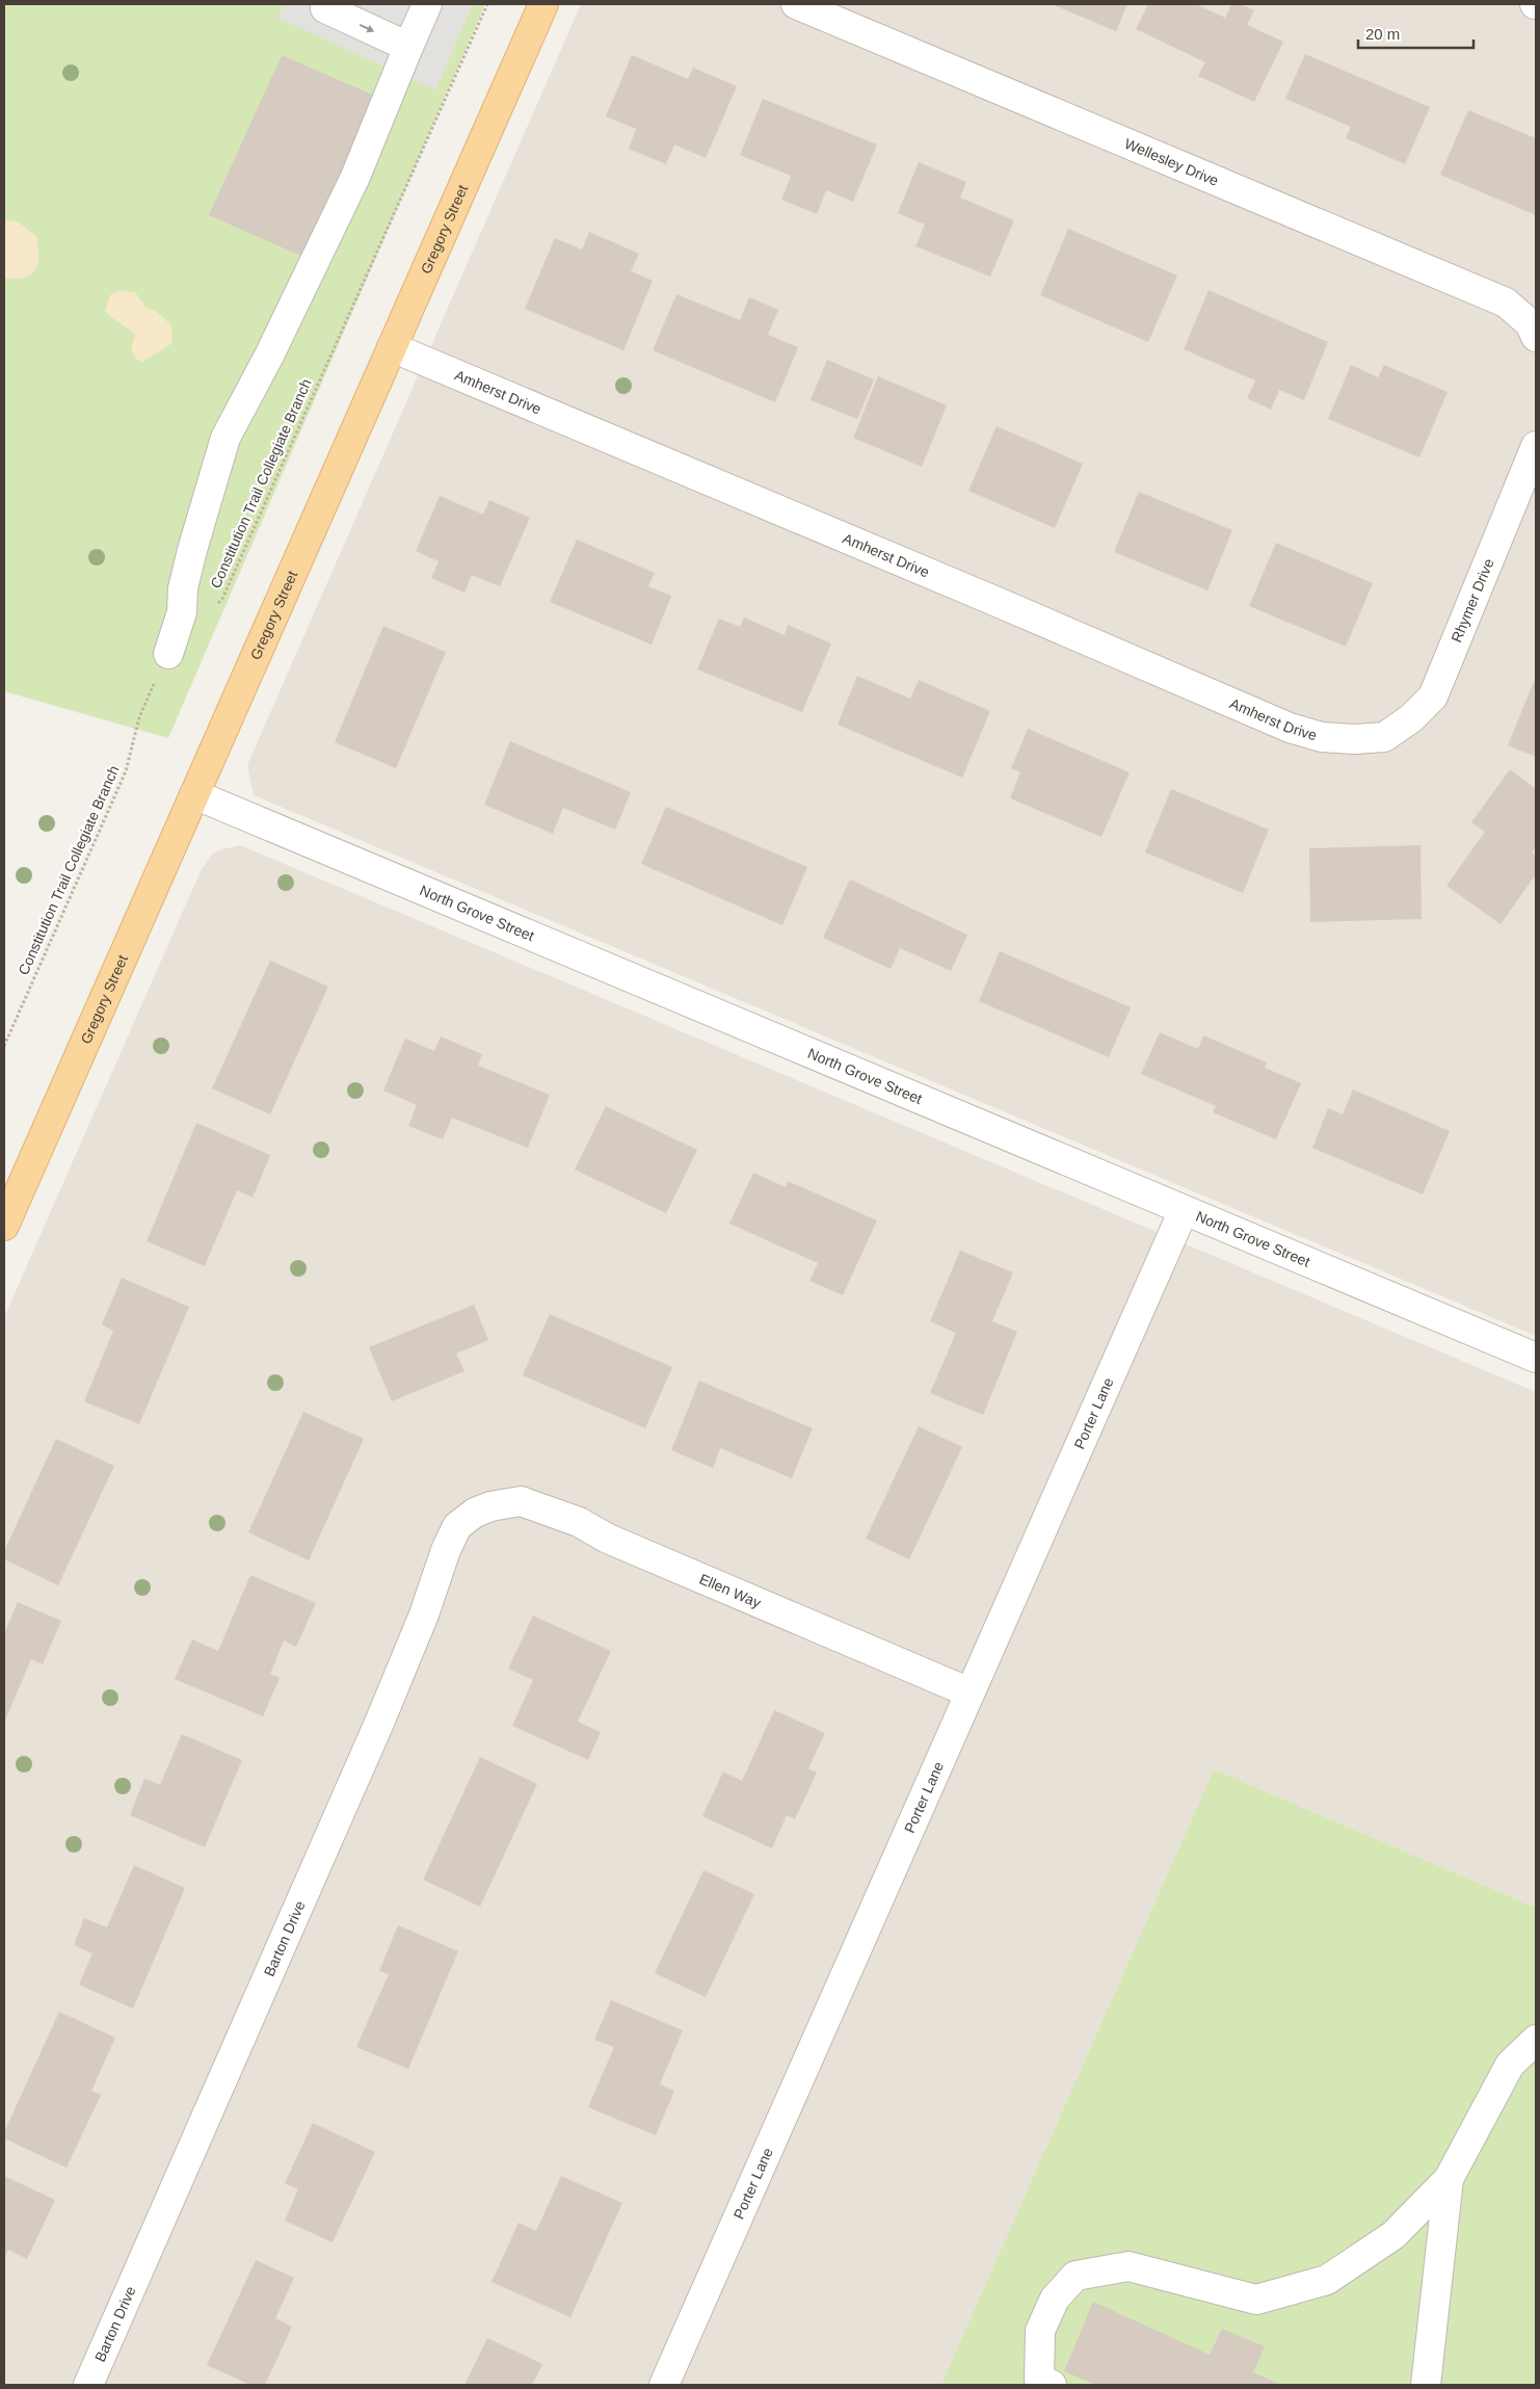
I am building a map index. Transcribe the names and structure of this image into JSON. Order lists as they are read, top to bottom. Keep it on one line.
{"streets":{"main road":["Gregory Street"],"street":["Wellesley Drive","Amherst Drive","Rhymer Drive","North Grove Street","Porter Lane","Ellen Way","Barton Drive"],"path":["Constitution Trail Collegiate Branch"]},"crossings":[["Gregory Street","Amherst Drive"],["Gregory Street","North Grove Street"],["Amherst Drive","Rhymer Drive"],["North Grove Street","Porter Lane"],["Porter Lane","Ellen Way"],["Ellen Way","Barton Drive"]],"scale_bar":"20 m"}
